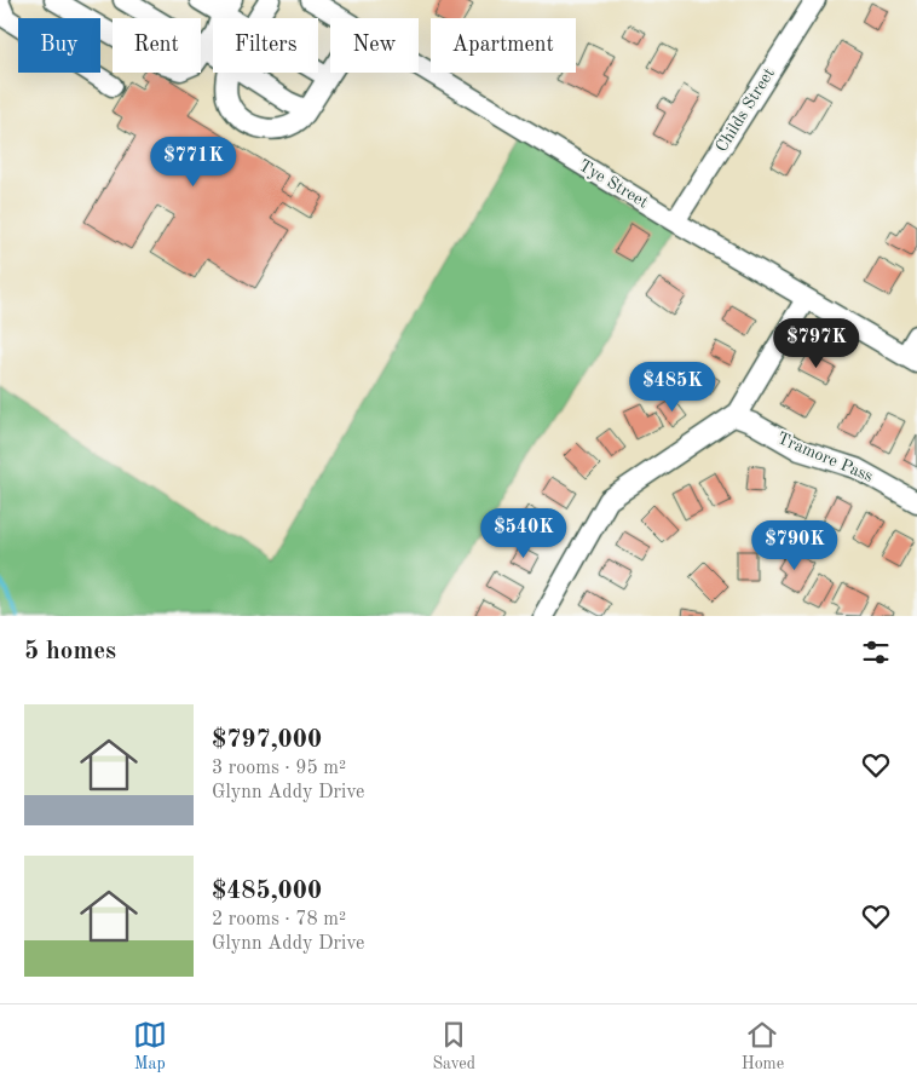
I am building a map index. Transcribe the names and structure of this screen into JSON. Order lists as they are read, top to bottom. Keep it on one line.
{"streets":{"street":["Childs Street","Tye Street","Tramore Pass"]},"crossings":[["Childs Street","Tye Street"]],"page":{"chip":["Buy","Rent","Filters","New","Apartment"],"price":["$771K","$797K","$485K","$540K","$790K"],"heading":"5 homes","list":[{"name":"$797,000","note":"3 rooms · 95 m² · Glynn Addy Drive"},{"name":"$485,000","note":"2 rooms · 78 m² · Glynn Addy Drive"}],"tabs":["Map","Saved","Home"]}}
